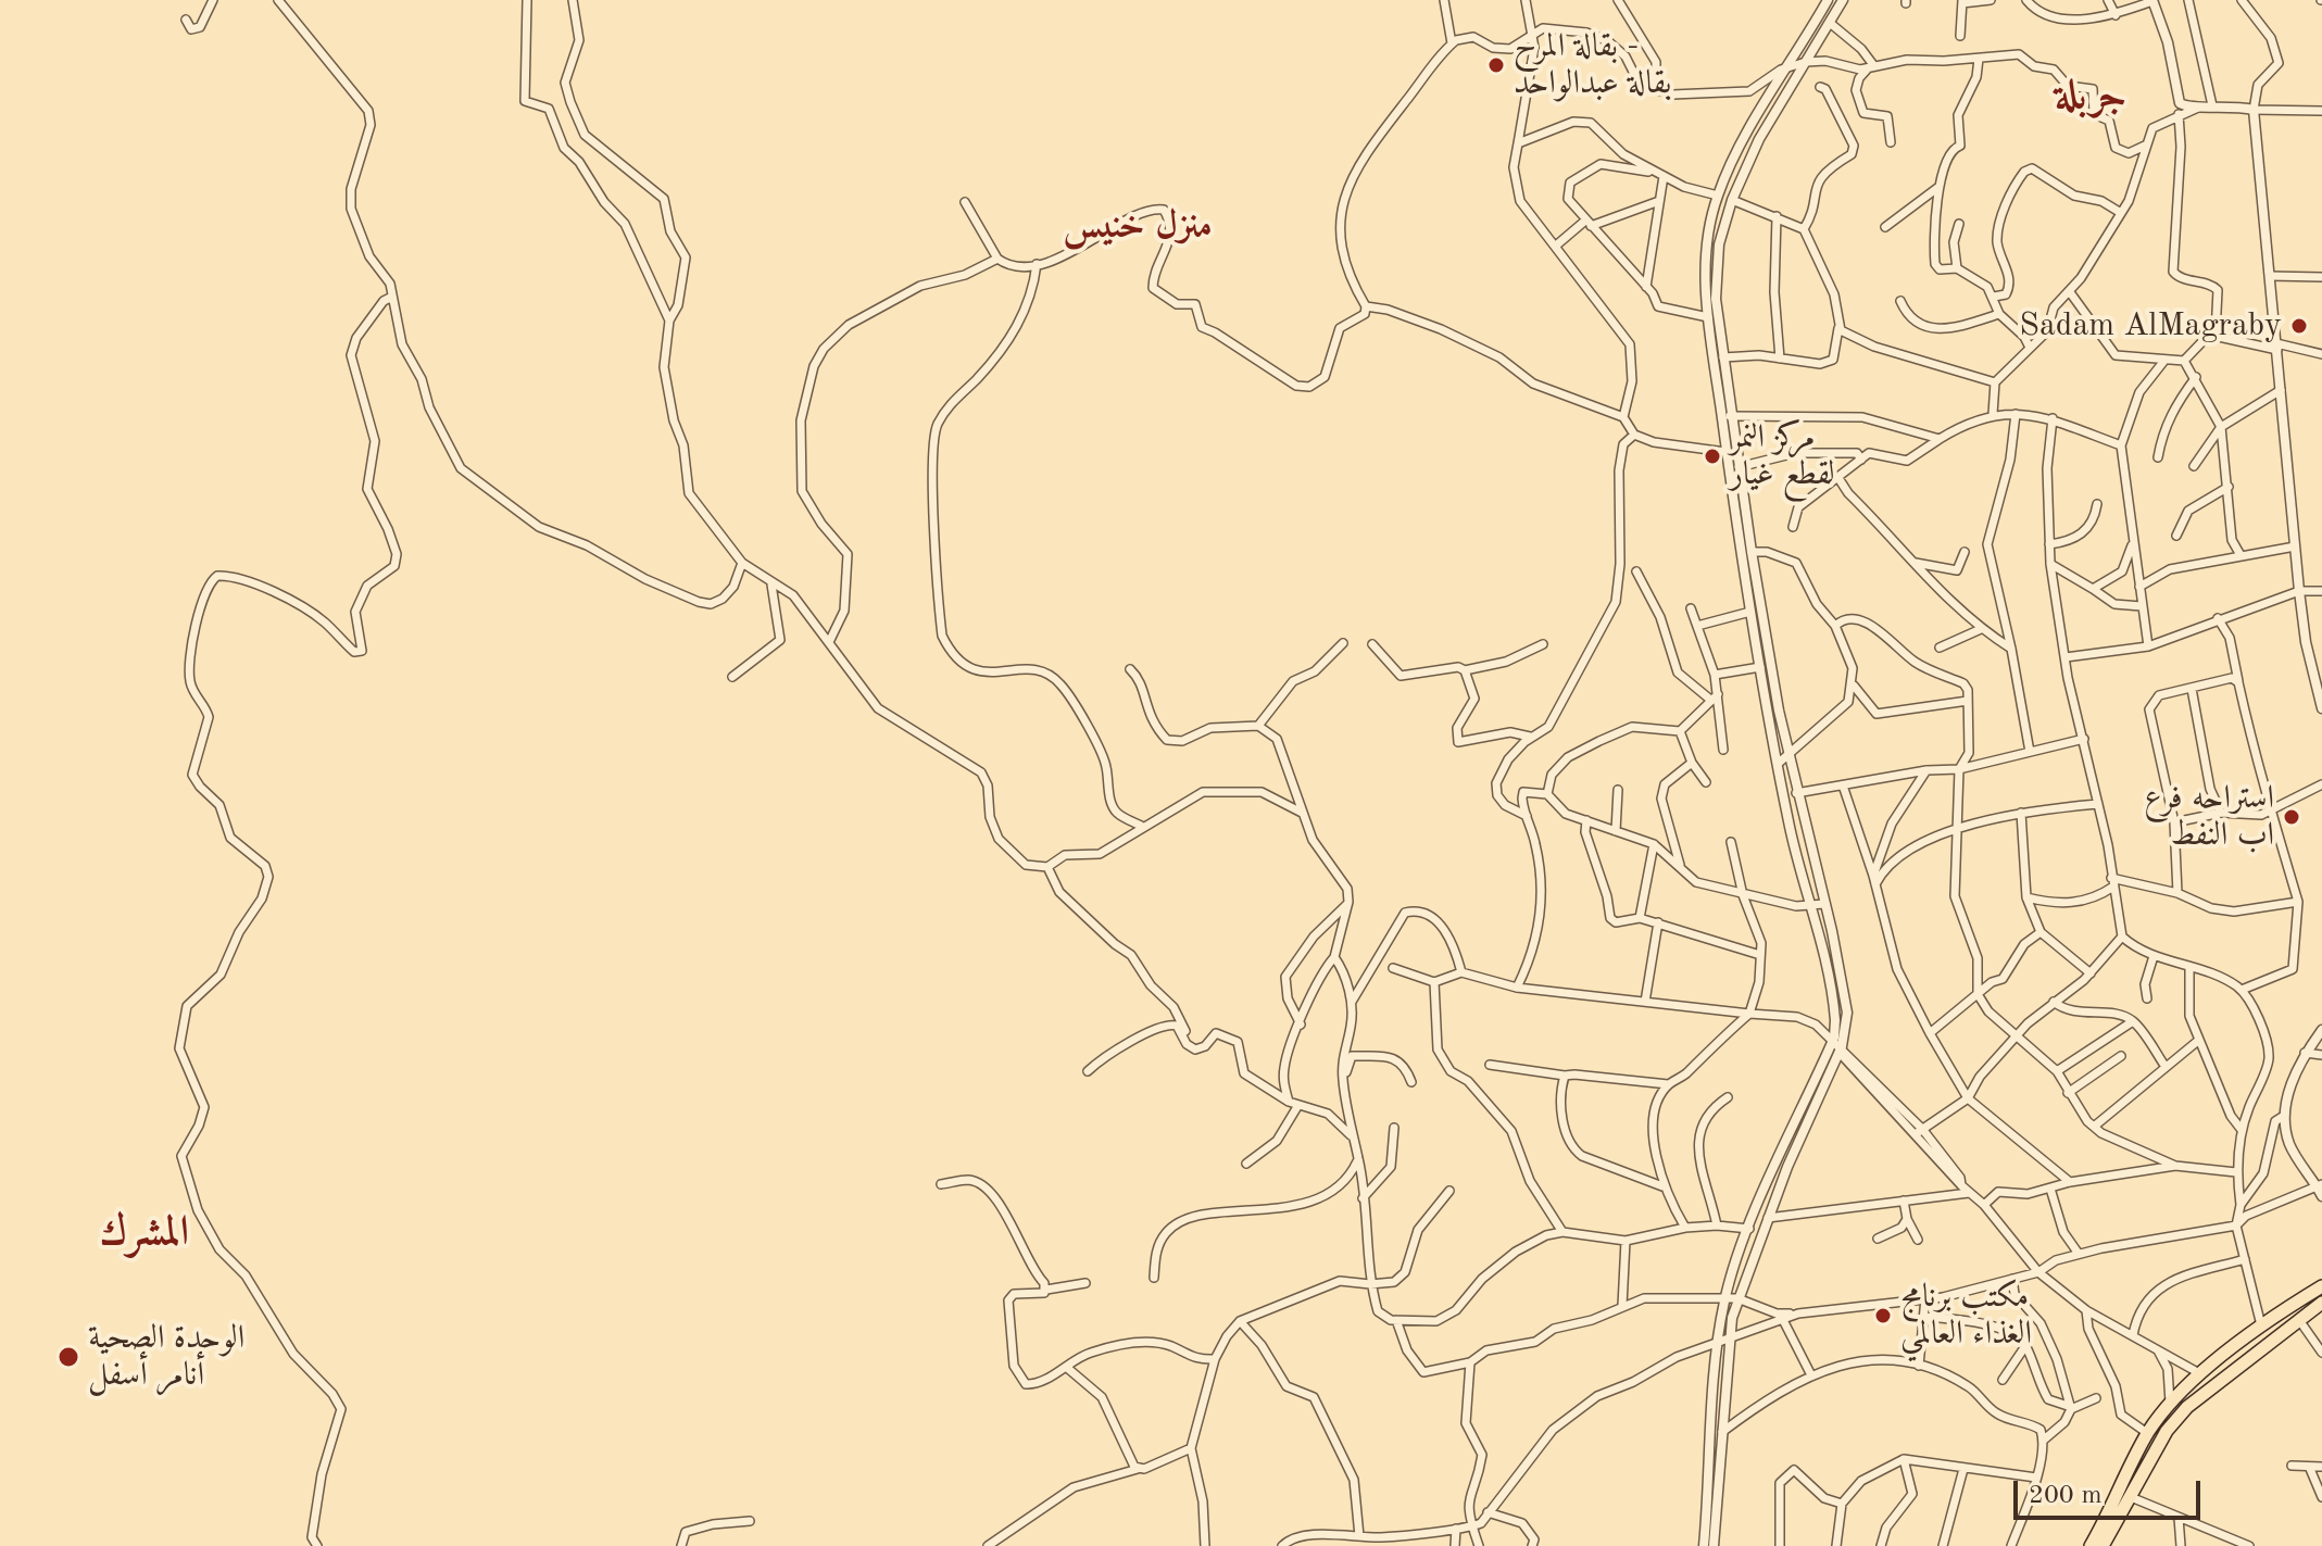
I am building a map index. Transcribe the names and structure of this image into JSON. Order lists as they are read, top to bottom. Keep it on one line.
{"districts":["جربلة","منزل خنيس","المشرك"],"places":["بقالة المرح - بقالة عبدالواحد","Sadam AlMagraby","مركز النمر لقطع غيار","استراحه فرع اب النفط","مكتب برنامج الغذاء العالمي","الوحدة الصحية أنامر أسفل"],"scale_bar":"200 m"}
